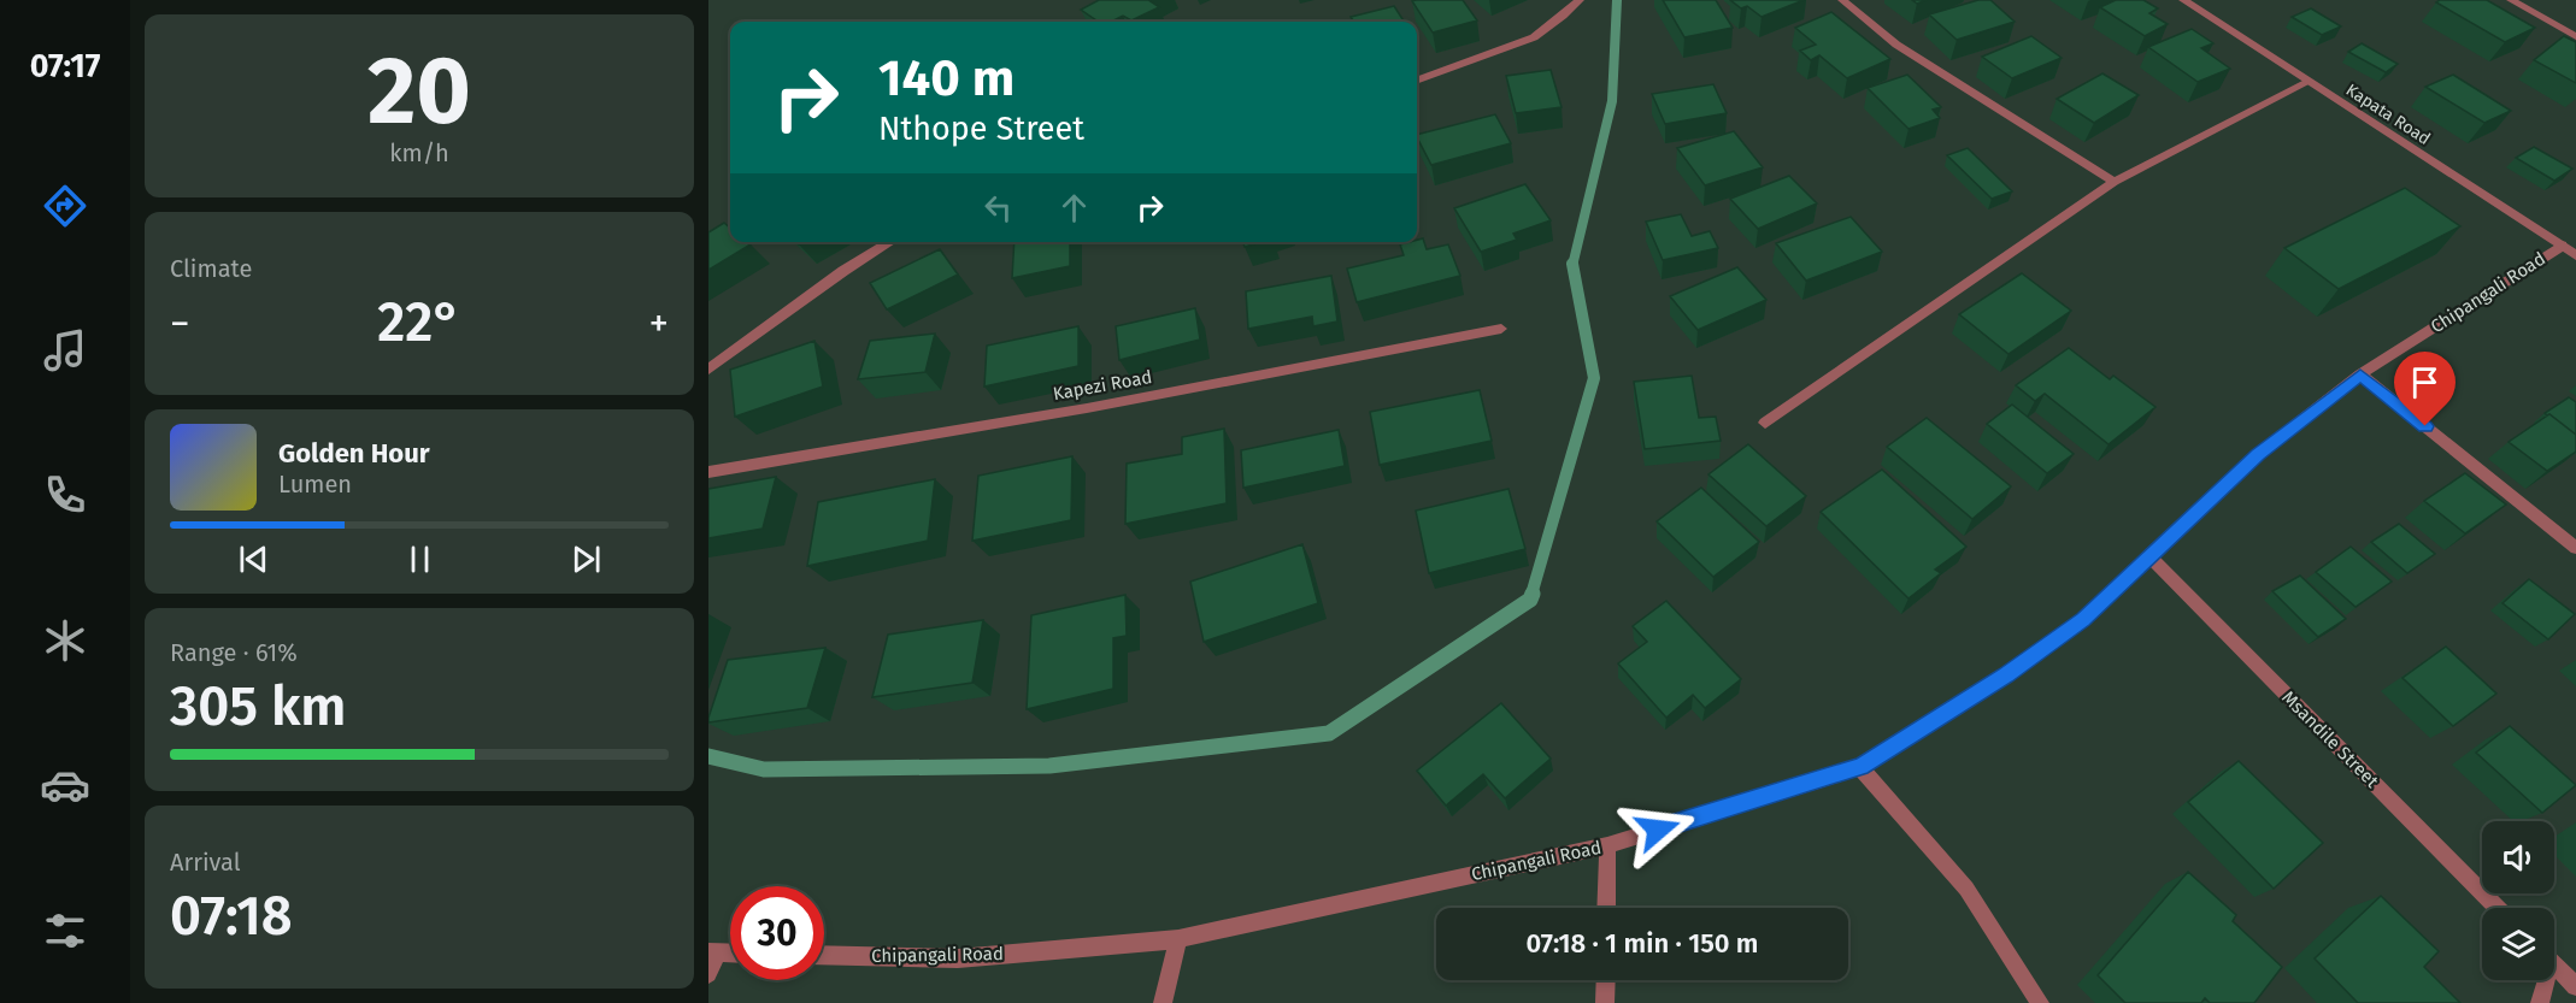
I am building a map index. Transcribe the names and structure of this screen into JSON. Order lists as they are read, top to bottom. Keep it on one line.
{"streets":{"street":["Kapata Road","Chipangali Road","Kapezi Road","Msandile Street"]},"crossings":[["Kapata Road","Chipangali Road"],["Chipangali Road","Msandile Street"]],"page":{"tabs":"07:17","tile":[["20","km/h"],"Climate",["Range · 61%","305 km"],["Arrival","07:18"]],"turn":["140 m","Nthope Street"],"heat":["−","22°","+"],"song":["Golden Hour","Lumen"],"limit":"30","trip":"07:18 · 1 min · 150 m"}}
